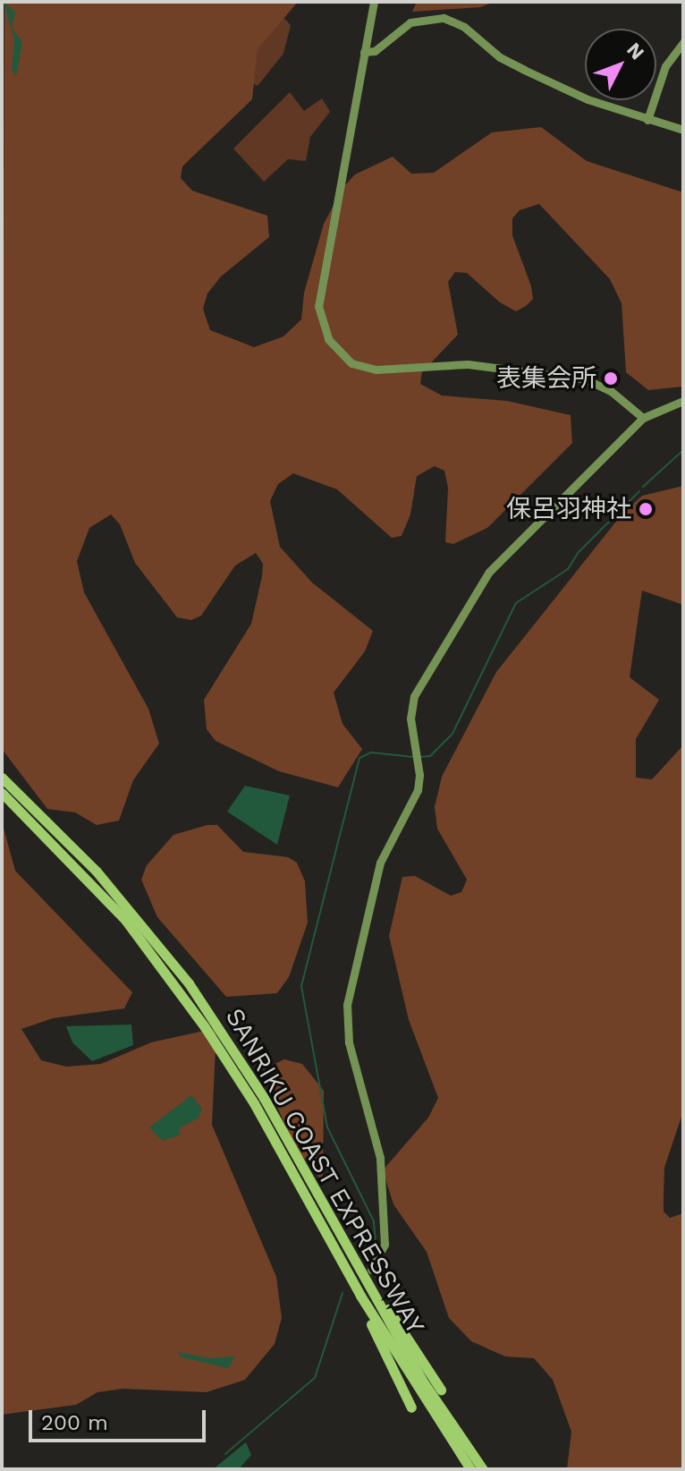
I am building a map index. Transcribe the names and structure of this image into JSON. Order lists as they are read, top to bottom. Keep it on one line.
{"streets":{"highway":["SANRIKU COAST EXPRESSWAY"]},"places":["表集会所","保呂羽神社"],"scale_bar":"200 m","north":"top right"}
